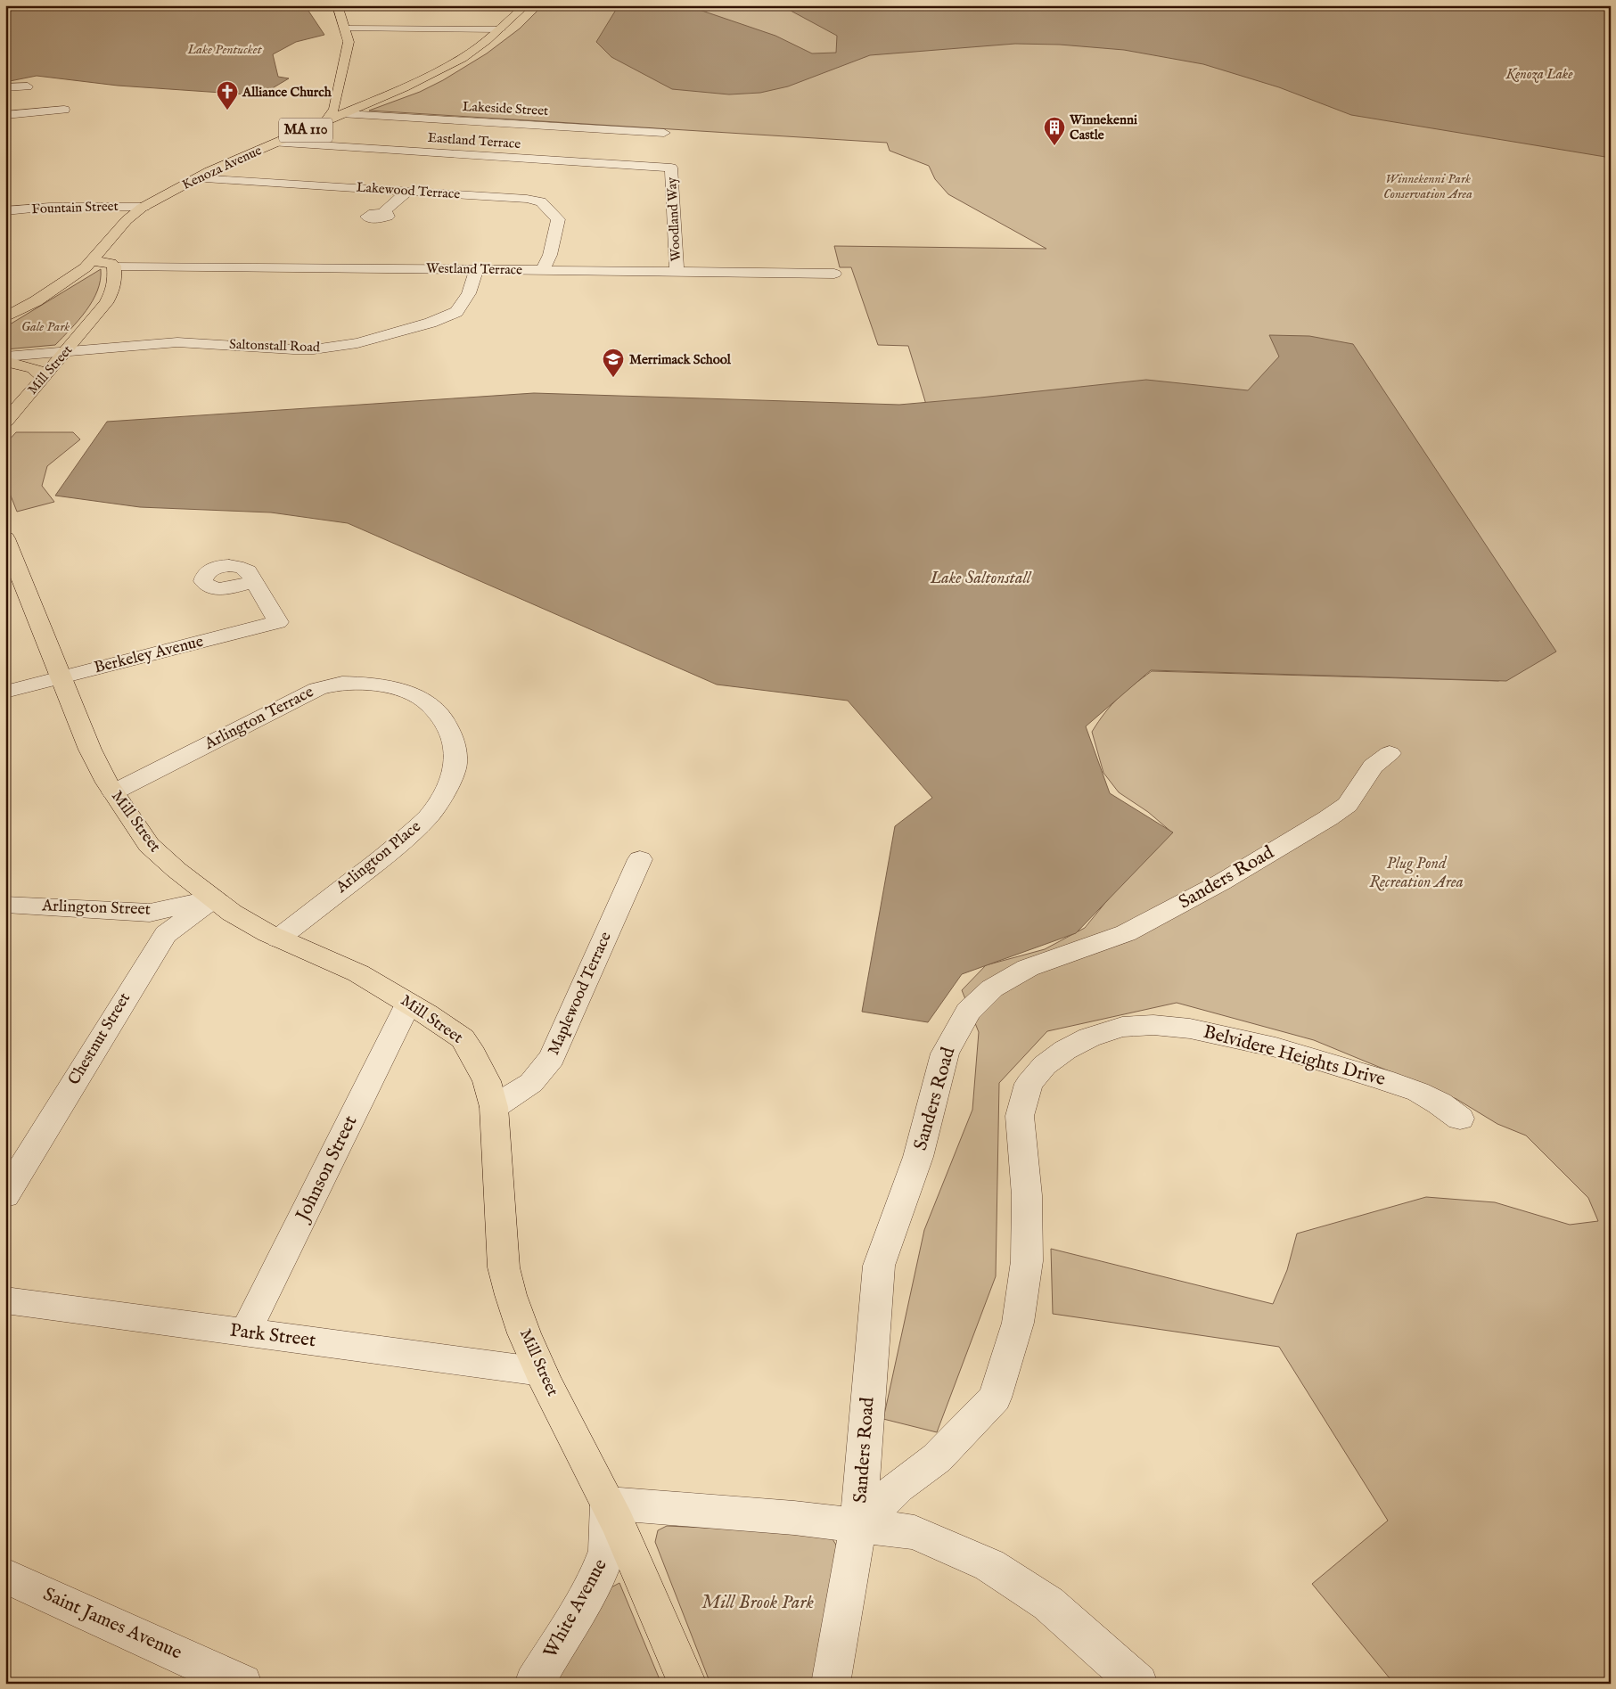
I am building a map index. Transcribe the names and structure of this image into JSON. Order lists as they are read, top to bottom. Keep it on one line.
{"streets":{"main road":["MA 110","Kenoza Avenue","Mill Street"],"street":["Lakeside Street","Eastland Terrace","Lakewood Terrace","Fountain Street","Woodland Way","Westland Terrace","Saltonstall Road","Berkeley Avenue","Arlington Terrace","Arlington Place","Sanders Road","Arlington Street","Maplewood Terrace","Chestnut Street","Belvidere Heights Drive","Johnson Street","Park Street","White Avenue","Saint James Avenue"]},"crossings":[["Lakeside Street","Kenoza Avenue"],["Eastland Terrace","Kenoza Avenue"],["Eastland Terrace","Woodland Way"],["Kenoza Avenue","Lakewood Terrace"],["Kenoza Avenue","Fountain Street"],["Lakewood Terrace","Westland Terrace"],["Woodland Way","Westland Terrace"],["Westland Terrace","Saltonstall Road"],["Westland Terrace","Mill Street"],["Saltonstall Road","Mill Street"],["Mill Street","Berkeley Avenue"],["Mill Street","Arlington Terrace"],["Mill Street","Arlington Place"],["Mill Street","Arlington Street"],["Mill Street","Maplewood Terrace"],["Mill Street","Chestnut Street"],["Mill Street","Johnson Street"],["Mill Street","Park Street"],["Mill Street","White Avenue"],["Arlington Terrace","Arlington Place"],["Sanders Road","Belvidere Heights Drive"],["Arlington Street","Chestnut Street"],["Johnson Street","Park Street"]],"water":["Kenoza Lake","Lake Saltonstall"],"parks":["Lake Pentucket","Winnekenni Park Conservation Area","Gale Park","Plug Pond Recreation Area","Mill Brook Park"],"places":{"church":["Alliance Church"],"building":["Winnekenni Castle"],"school or university":["Merrimack School"]}}
